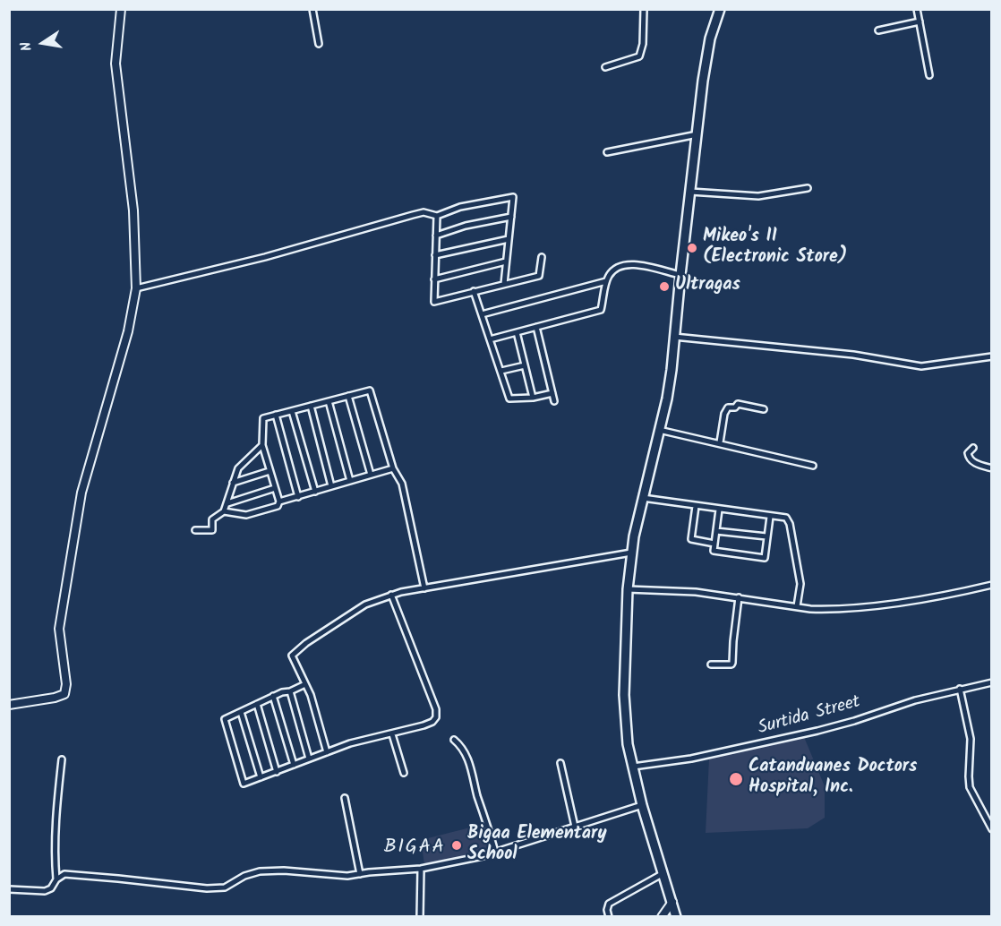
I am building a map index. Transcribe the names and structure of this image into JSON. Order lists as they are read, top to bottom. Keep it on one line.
{"streets":{"street":["Surtida Street"]},"districts":["BIGAA"],"places":["Mikeo's II (Electronic Store)","Ultragas","Catanduanes Doctors Hospital, Inc.","Bigaa Elementary School"],"north":"left"}
